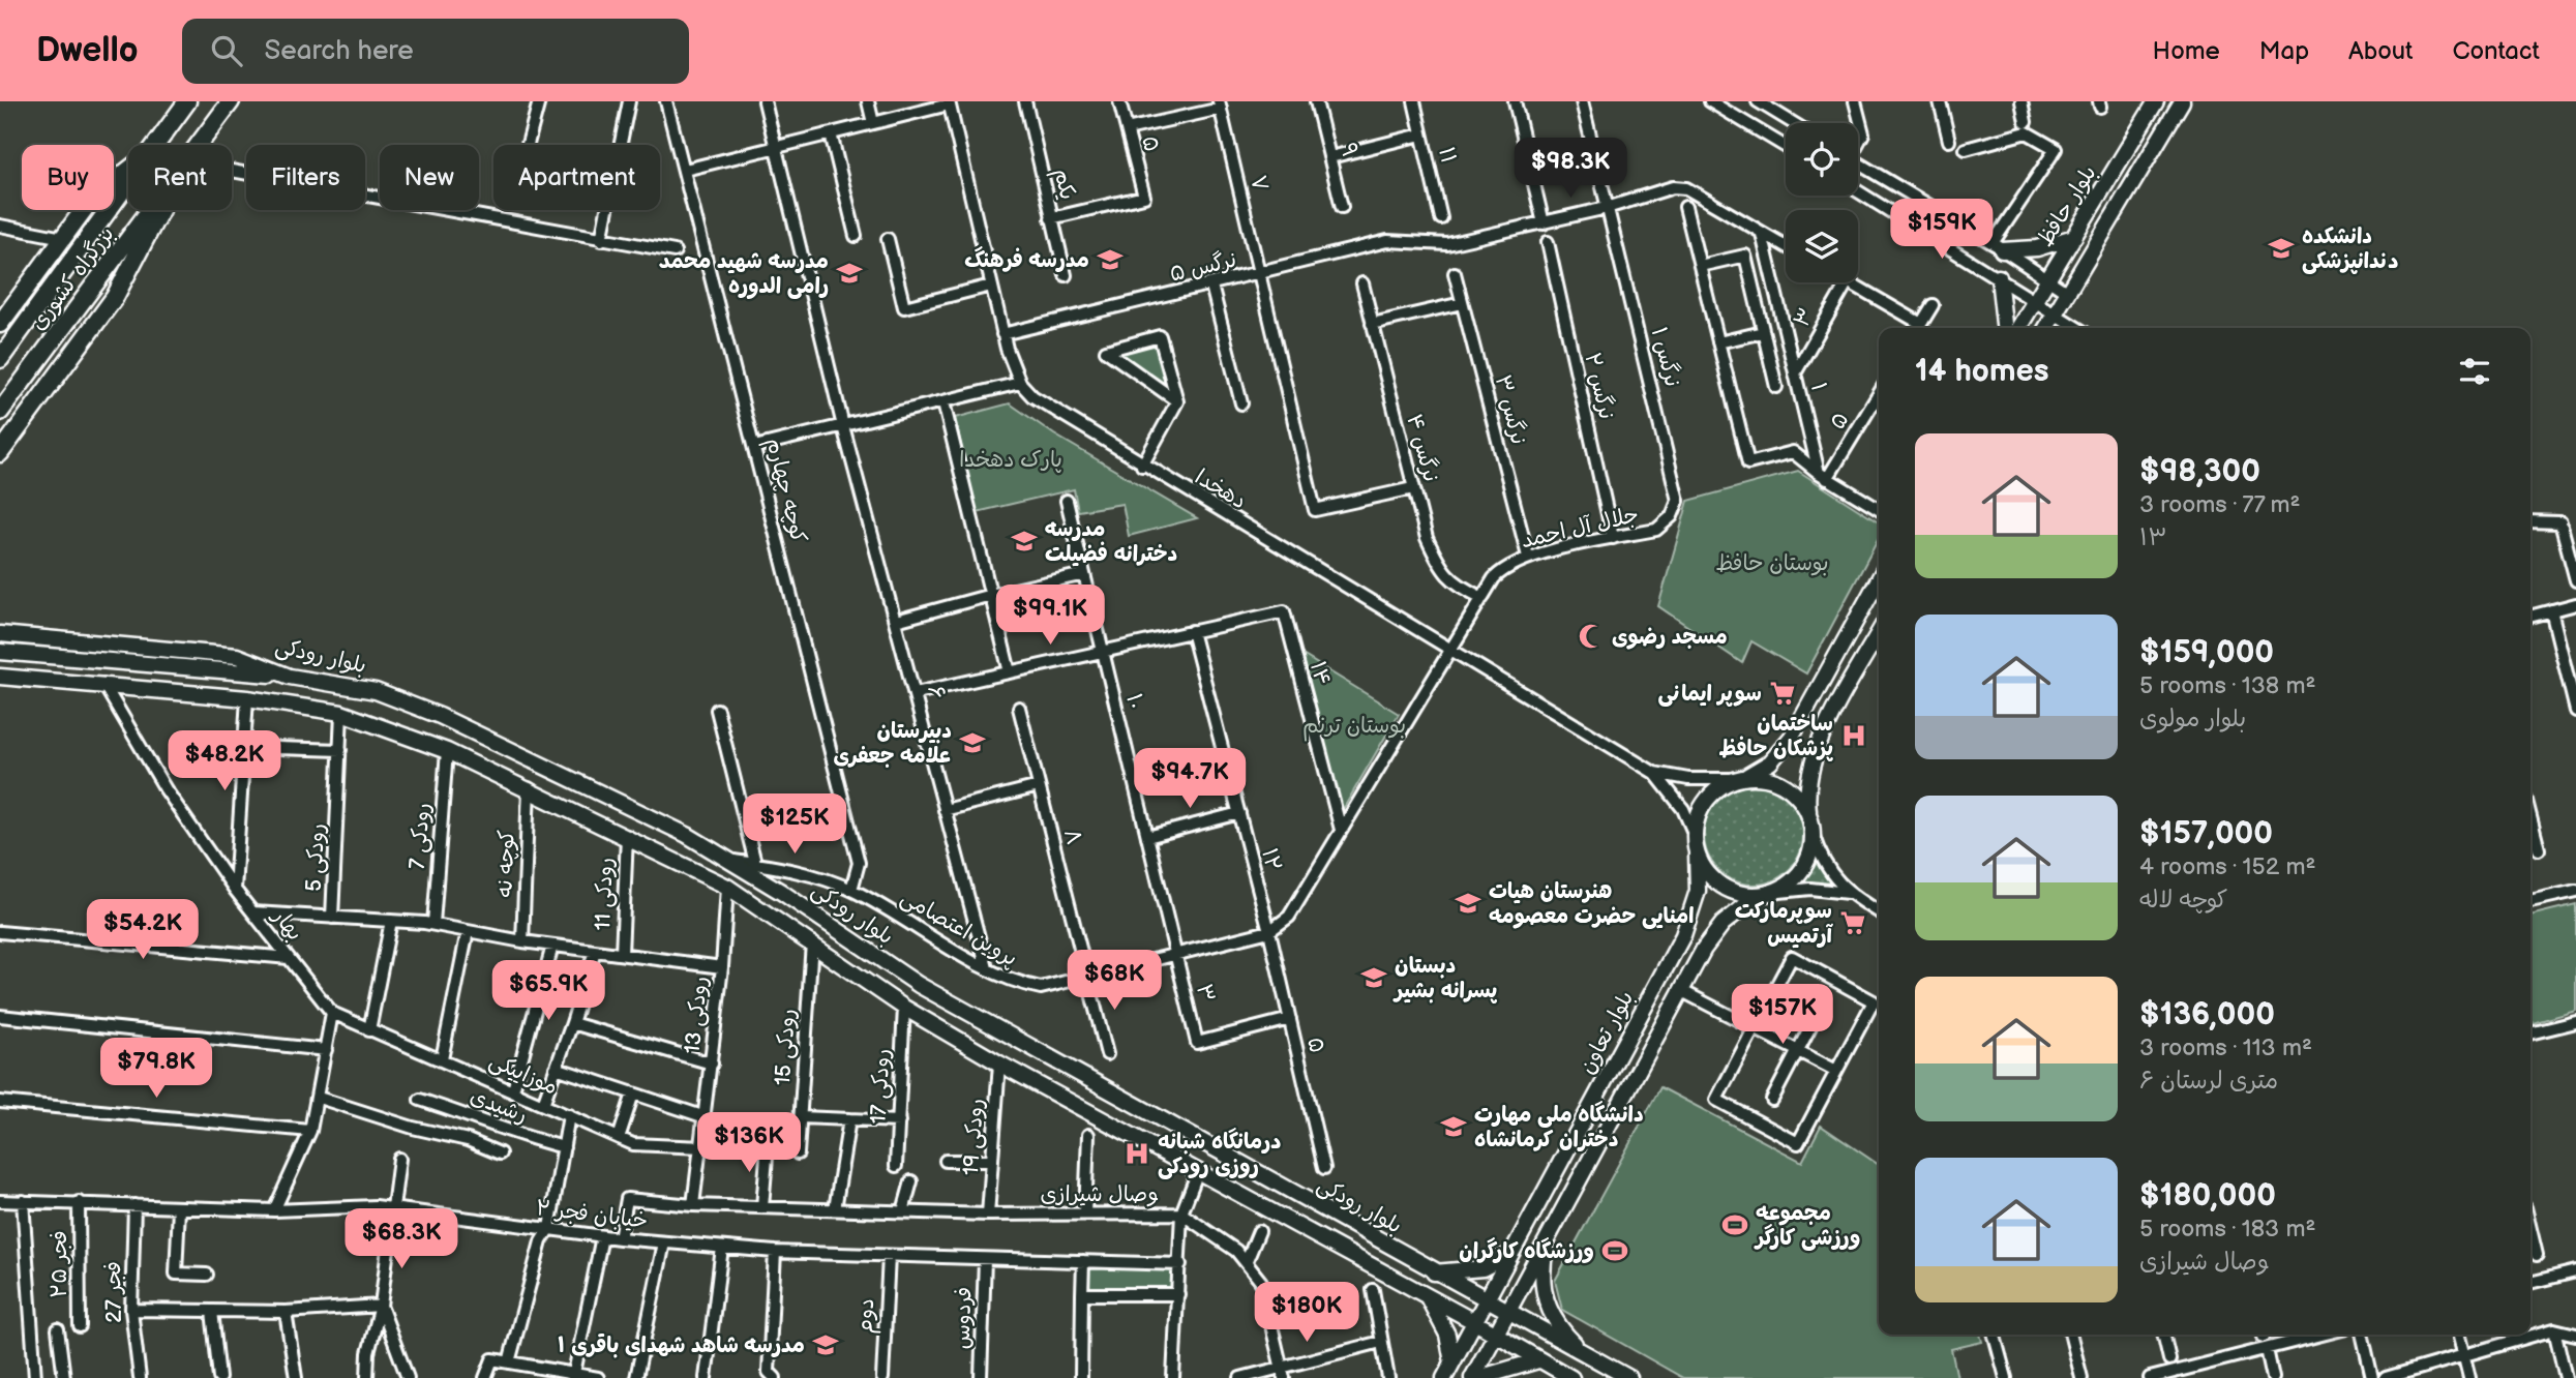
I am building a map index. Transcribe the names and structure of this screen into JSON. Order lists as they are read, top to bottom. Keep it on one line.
{"streets":{"highway":["بزرگراه کشوری"],"main road":["بلوار حافظ","بلوار رودکی","بلوار تعاون"],"street":["۵","۹","۱۱","۷","یکم","نرگس ۵","۳","نرگس ۱","نرگس ۲","۱","نرگس ۳","نرگس ۴","دهخدا","کوچه چهارم","جلال آل احمد","۱۴","۶","۱۰","رودکی 7","۸","رودکی 5","۱۲","کوچه نه","رودکی 11","بهار","پروین اعتصامی","رودکی 13","رودکی 15","موزاییکی","رودکی 17","رشیدی","رودکی 19","وصال شیرازی","خیابان فجر ۲","فجر ۲۵","فجر 27","دوم","فردوس"]},"crossings":[["۵","یکم"],["۵","۳"],["۵","۱"],["۵","۱۲"],["۵","پروین اعتصامی"],["۷","نرگس ۵"],["نرگس ۵","نرگس ۴"],["نرگس ۵","دهخدا"],["۳","۱"],["۳","۱۰"],["۳","پروین اعتصامی"],["نرگس ۱","جلال آل احمد"],["نرگس ۲","جلال آل احمد"],["نرگس ۳","جلال آل احمد"],["نرگس ۴","جلال آل احمد"],["دهخدا","جلال آل احمد"],["کوچه چهارم","پروین اعتصامی"],["بلوار رودکی","پروین اعتصامی"],["بلوار رودکی","بلوار تعاون"],["۱۴","۱۲"],["۶","پروین اعتصامی"],["۱۰","پروین اعتصامی"],["۸","پروین اعتصامی"],["۱۲","پروین اعتصامی"],["بهار","موزاییکی"],["رودکی 13","موزاییکی"],["رودکی 13","وصال شیرازی"],["رودکی 19","وصال شیرازی"],["وصال شیرازی","خیابان فجر ۲"],["خیابان فجر ۲","فجر ۲۵"],["خیابان فجر ۲","فجر 27"],["خیابان فجر ۲","دوم"],["خیابان فجر ۲","فردوس"]],"parks":["پارک دهخدا","بوستان حافظ","بوستان ترنم"],"places":{"school or university":["دانشکده دندانپزشکی","مدرسه فرهنگ","مدرسه شهید محمد رامی الدوره","مدرسه دخترانه فضيلت","دبیرستان علامه جعفری","هنرستان هیات امنایی حضرت معصومه","دبستان پسرانه بشير","دانشگاه ملی مهارت دختران کرمانشاه","مدرسه شاهد شهدای باقری ۱"],"mosque":["مسجد رضوی"],"supermarket":["سوپر ایمانی","سوپرمارکت آرتمیس"],"hospital":["ساختمان پزشکان حافظ","درمانگاه شبانه روزی رودکی"],"sports":["مجموعه ورزشی کارگر","ورزشگاه کارگران"]},"page":{"header":"Dwello","search":"Search here","nav":["Home","Map","About","Contact"],"price":["$98.3K","$159K","$99.1K","$48.2K","$94.7K","$125K","$54.2K","$68K","$65.9K","$157K","$79.8K","$136K","$68.3K","$180K"],"chip":["Buy","Rent","Filters","New","Apartment"],"heading":"14 homes","list":[{"name":"$98,300","note":"3 rooms · 77 m² · ۱۳"},{"name":"$159,000","note":"5 rooms · 138 m² · بلوار مولوی"},{"name":"$157,000","note":"4 rooms · 152 m² · کوچه لاله"},{"name":"$136,000","note":"3 rooms · 113 m² · ۶ متری لرستان"},{"name":"$180,000","note":"5 rooms · 183 m² · وصال شیرازی"}]}}
